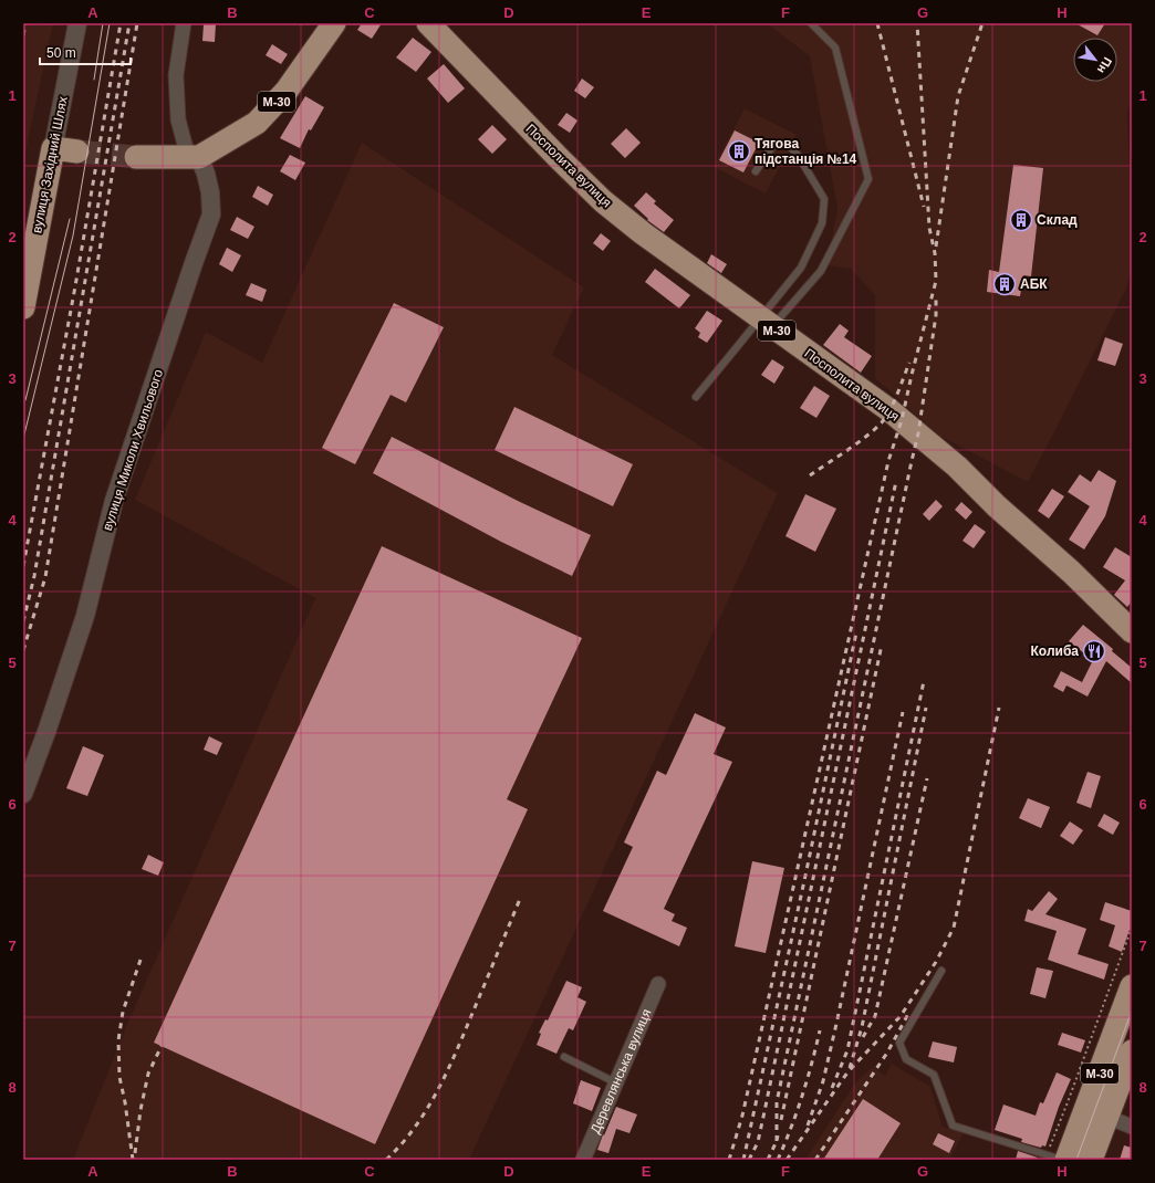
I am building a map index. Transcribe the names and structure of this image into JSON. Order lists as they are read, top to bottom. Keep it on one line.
{"streets":{"highway":["М-30","вулиця Західний Шлях","Посполита вулиця"],"street":["вулиця Миколи Хвильового","Деревлянська вулиця"]},"crossings":[["М-30","вулиця Миколи Хвильового"]],"places":{"building":["Тягова пiдстанцiя №14","Склад","АБК"],"restaurant":["Колиба"]},"scale_bar":"50 m","north":"bottom right","grid":{"columns":["A","B","C","D","E","F","G","H"],"rows":["1","2","3","4","5","6","7","8"]}}
